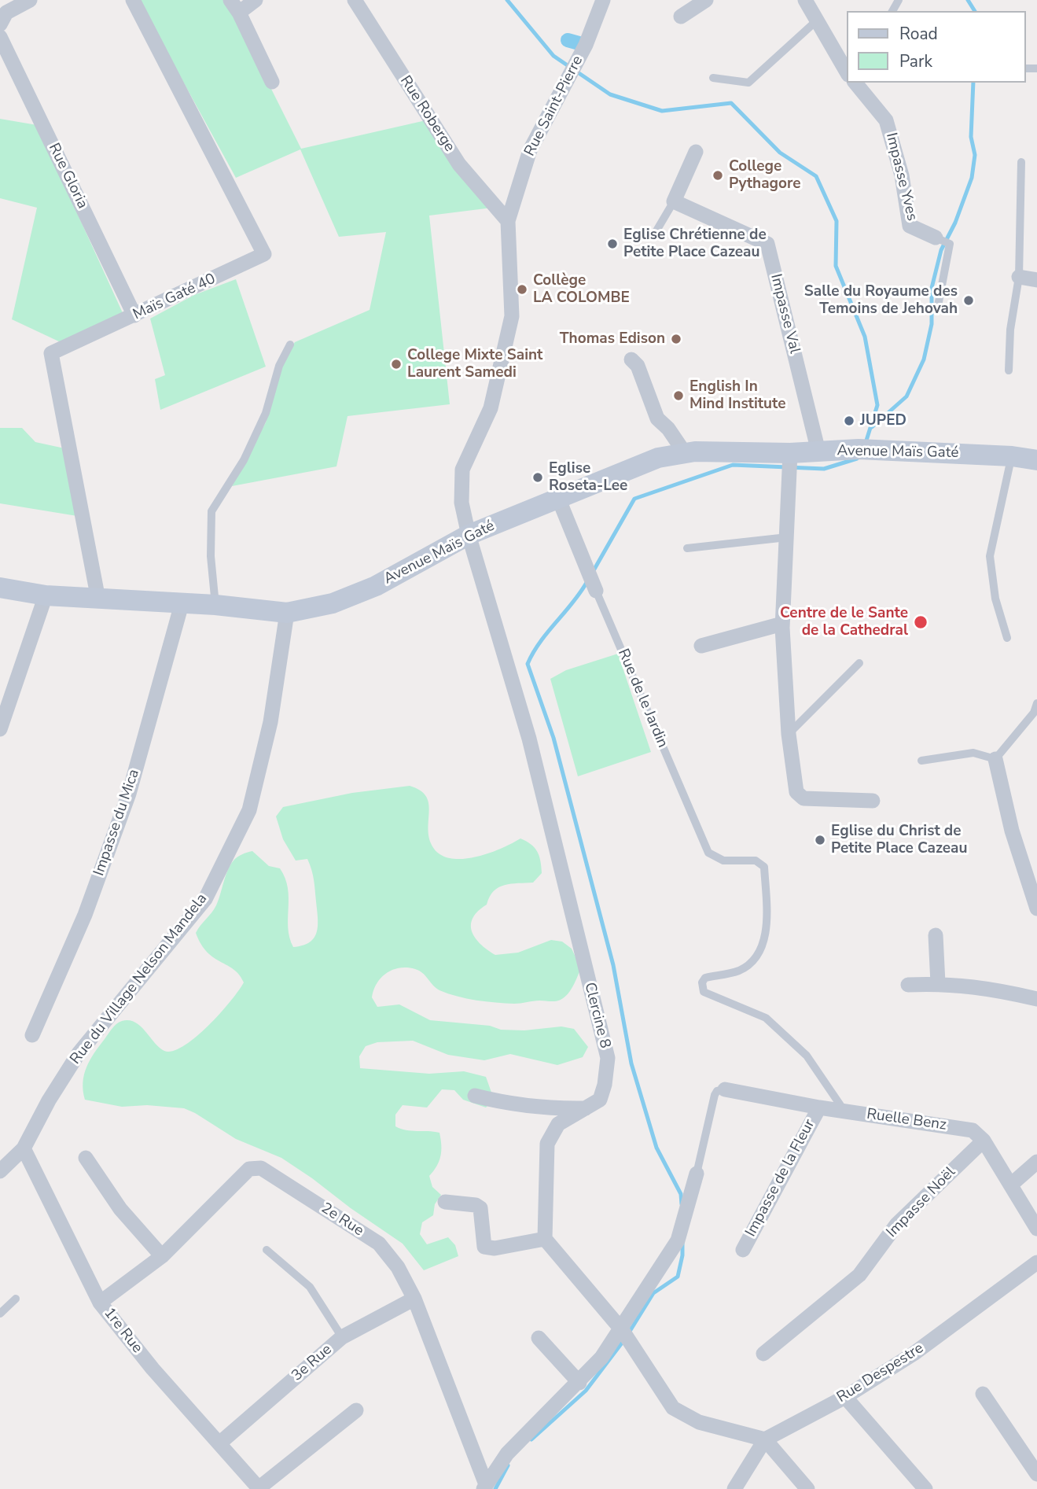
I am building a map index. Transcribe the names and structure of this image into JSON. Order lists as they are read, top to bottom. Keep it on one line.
{"streets":{"street":["Rue Saint-Pierre","Rue Roberge","Rue Gloria","Impasse Yves","Maïs Gaté 40","Impasse Val","Avenue Maïs Gaté","Rue de le Jardin","Impasse du Mica","Rue du Village Nelson Mandela","Clercine 8","Ruelle Benz","Impasse de la Fleur","Impasse Noël","2e Rue","1re Rue","3e Rue","Rue Despestre"]},"crossings":[["Rue Saint-Pierre","Rue Roberge"],["Rue Saint-Pierre","Avenue Maïs Gaté"],["Rue Saint-Pierre","Clercine 8"],["Rue Gloria","Maïs Gaté 40"],["Maïs Gaté 40","Avenue Maïs Gaté"],["Impasse Val","Avenue Maïs Gaté"],["Avenue Maïs Gaté","Rue de le Jardin"],["Avenue Maïs Gaté","Impasse du Mica"],["Avenue Maïs Gaté","Rue du Village Nelson Mandela"],["Avenue Maïs Gaté","Clercine 8"],["Rue de le Jardin","Ruelle Benz"],["Rue du Village Nelson Mandela","1re Rue"],["Ruelle Benz","Impasse de la Fleur"],["Ruelle Benz","Impasse Noël"],["2e Rue","1re Rue"],["2e Rue","3e Rue"],["1re Rue","3e Rue"]],"places":["College Pythagore","Eglise Chrétienne de Petite Place Cazeau","Collège LA COLOMBE","Salle du Royaume des Temoins de Jehovah","Thomas Edison","College Mixte Saint Laurent Samedi","English In Mind Institute","JUPED","Eglise Roseta-Lee","Centre de le Sante de la Cathedral","Eglise du Christ de Petite Place Cazeau"],"legend":["Road","Park"]}
